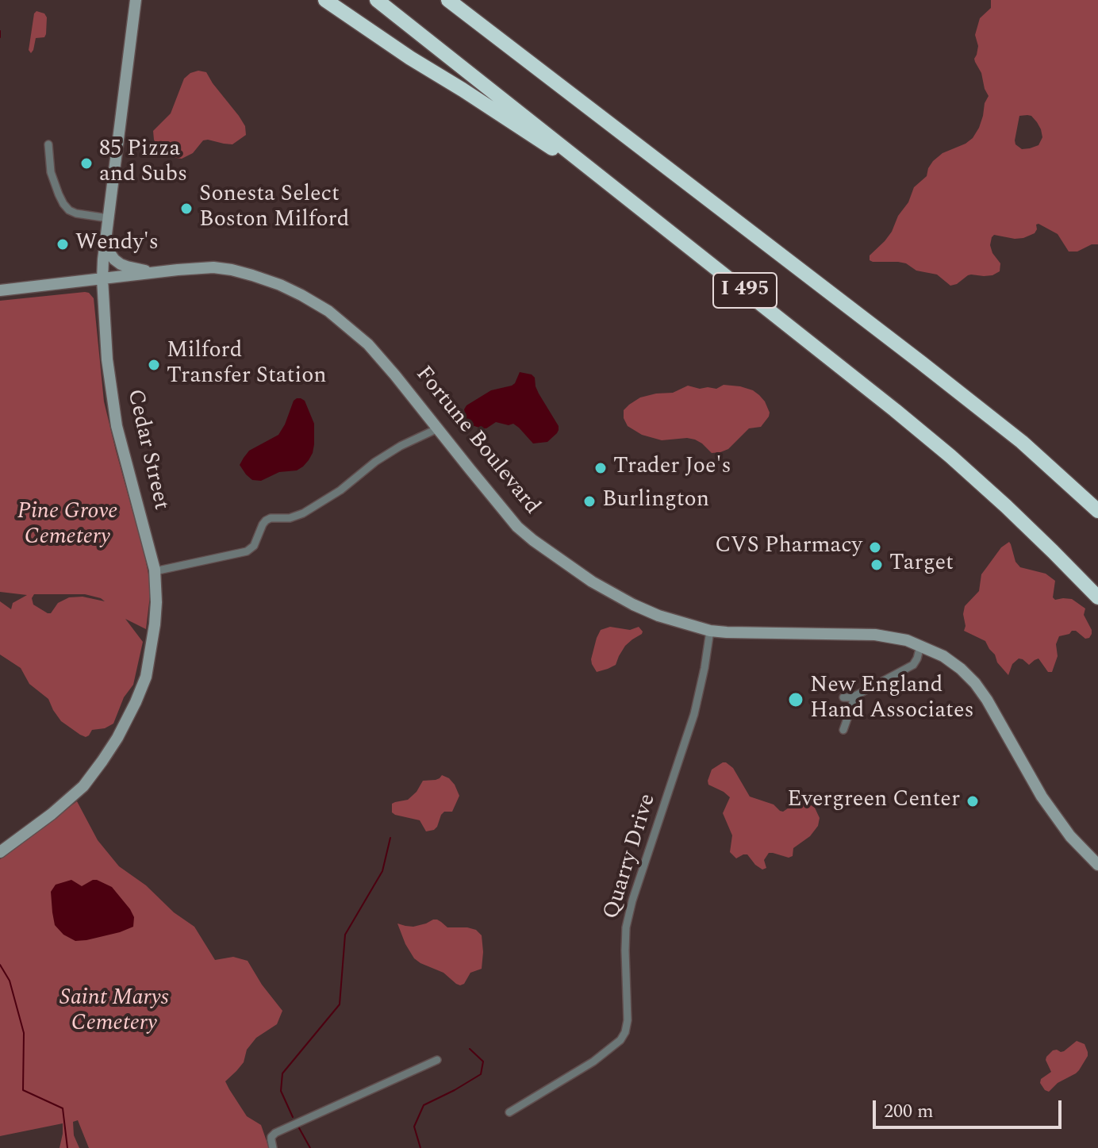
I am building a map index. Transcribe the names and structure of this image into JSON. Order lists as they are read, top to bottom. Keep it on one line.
{"streets":{"highway":["I 495"],"main road":["Fortune Boulevard","Cedar Street"],"street":["Quarry Drive"]},"crossings":[["Fortune Boulevard","Cedar Street"],["Fortune Boulevard","Quarry Drive"]],"parks":["Pine Grove Cemetery","Saint Marys Cemetery"],"places":["85 Pizza and Subs","Sonesta Select Boston Milford","Wendy's","Milford Transfer Station","Trader Joe's","Burlington","CVS Pharmacy","Target","New England Hand Associates","Evergreen Center"],"scale_bar":"200 m"}
